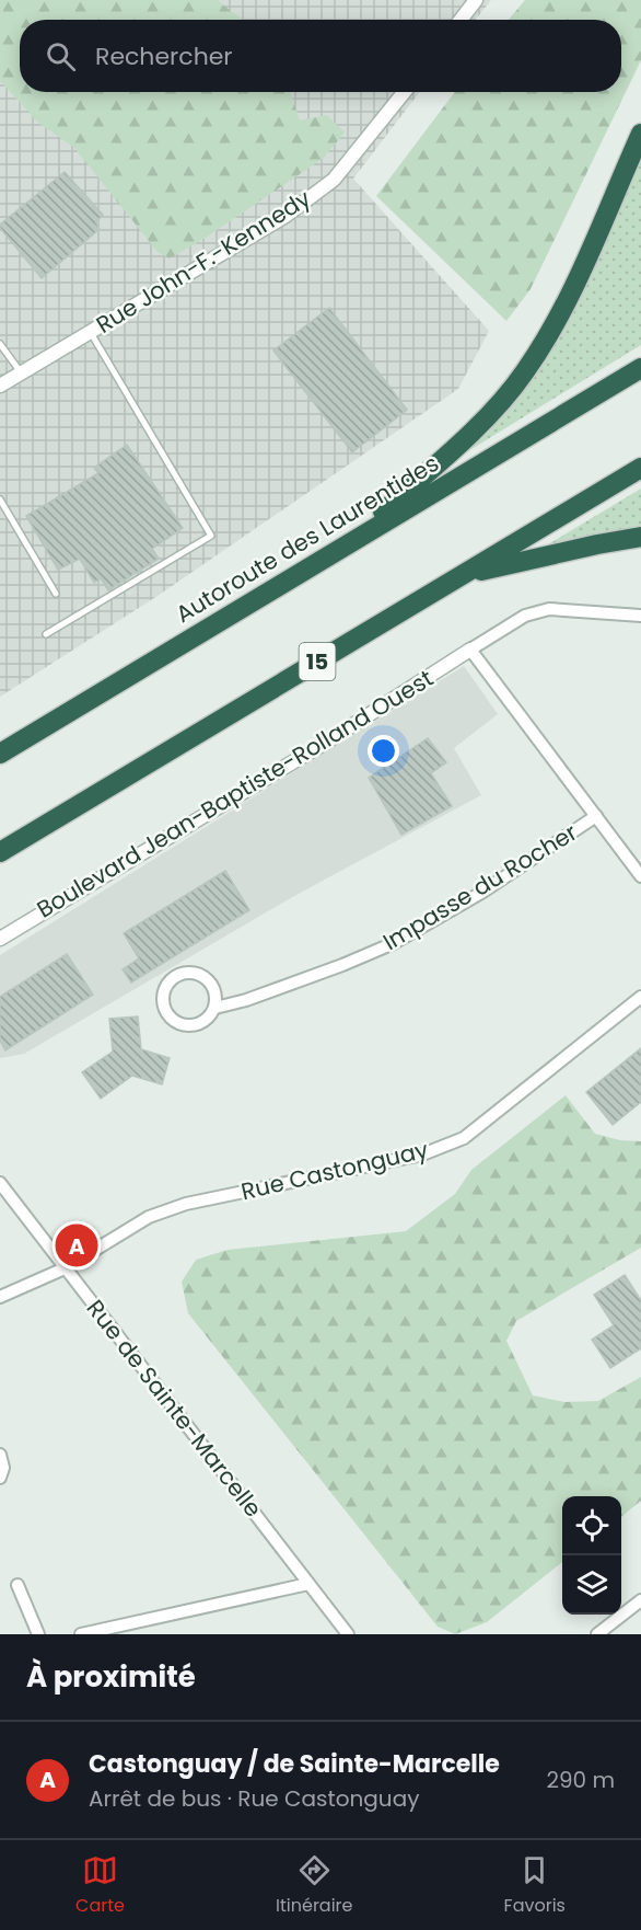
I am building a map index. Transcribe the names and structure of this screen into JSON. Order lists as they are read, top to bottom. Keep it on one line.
{"streets":{"highway":["Autoroute des Laurentides","15"],"street":["Rue John-F.-Kennedy","Boulevard Jean-Baptiste-Rolland Ouest","Impasse du Rocher","Rue Castonguay","Rue de Sainte-Marcelle"]},"crossings":[["Rue Castonguay","Rue de Sainte-Marcelle"]],"page":{"search":"Rechercher","pins":"A","heading":"À proximité","list":[{"mark":"A","name":"Castonguay / de Sainte-Marcelle","note":"Arrêt de bus · Rue Castonguay","value":"290 m"}],"nav":["Carte","Itinéraire","Favoris"]}}
